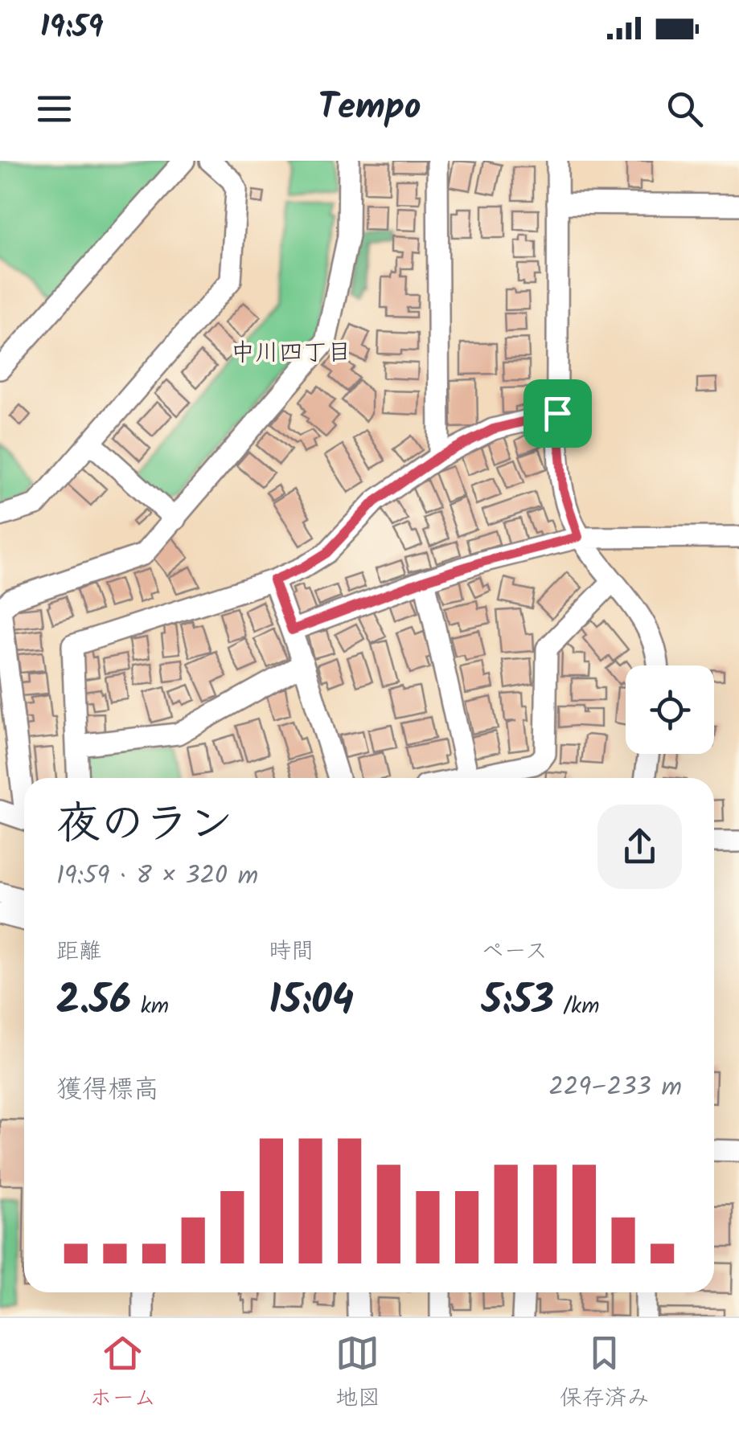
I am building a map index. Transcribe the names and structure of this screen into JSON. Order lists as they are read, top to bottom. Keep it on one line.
{"districts":["中川四丁目"],"page":{"status":"19:59","header":"Tempo","heading":["夜のラン","19:59 · 8 × 320 m"],"stats":[["距離","2.56 km"],["時間","15:04"],["ペース","5:53 /km"]],"chart":["獲得標高","229–233 m"],"tabs":["ホーム","地図","保存済み"]}}
